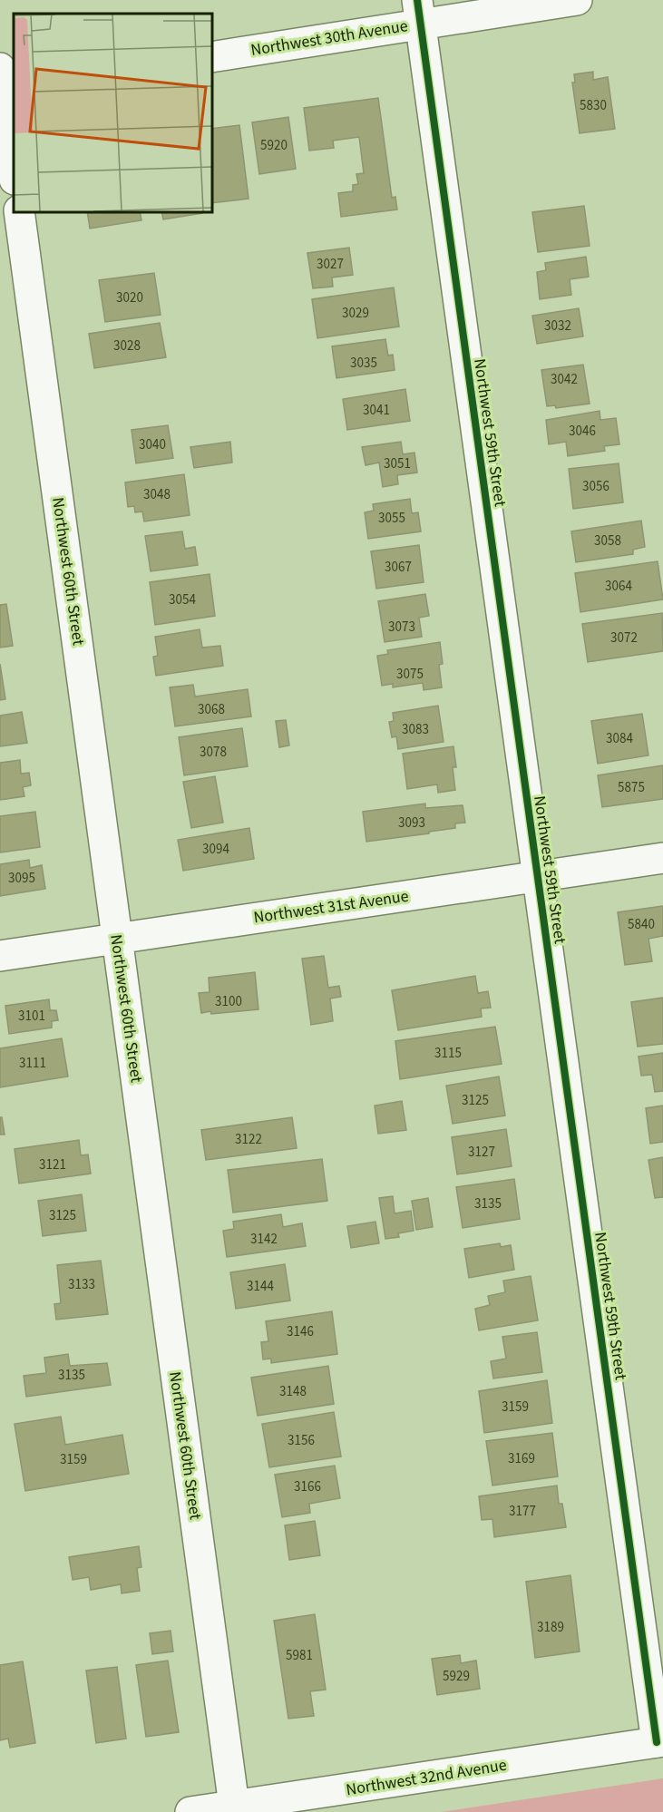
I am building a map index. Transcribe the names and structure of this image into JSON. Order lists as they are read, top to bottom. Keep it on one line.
{"streets":{"street":["Northwest 30th Avenue","Northwest 59th Street","Northwest 60th Street","Northwest 31st Avenue","Northwest 32nd Avenue"]},"crossings":[["Northwest 30th Avenue","Northwest 59th Street"],["Northwest 59th Street","Northwest 31st Avenue"],["Northwest 59th Street","Northwest 32nd Avenue"],["Northwest 60th Street","Northwest 31st Avenue"],["Northwest 60th Street","Northwest 32nd Avenue"]],"house_numbers":["5830","5920","3027","3020","3029","3032","3028","3035","3042","3041","3046","3040","3051","3056","3048","3055","3058","3067","3064","3054","3073","3072","3075","3068","3083","3084","3078","5875","3093","3094","3095","5840","3100","3101","3115","3111","3125","3122","3127","3121","3135","3125","3142","3133","3144","3146","3135","3148","3159","3156","3169","3159","3166","3177","3189","5981","5929"]}
